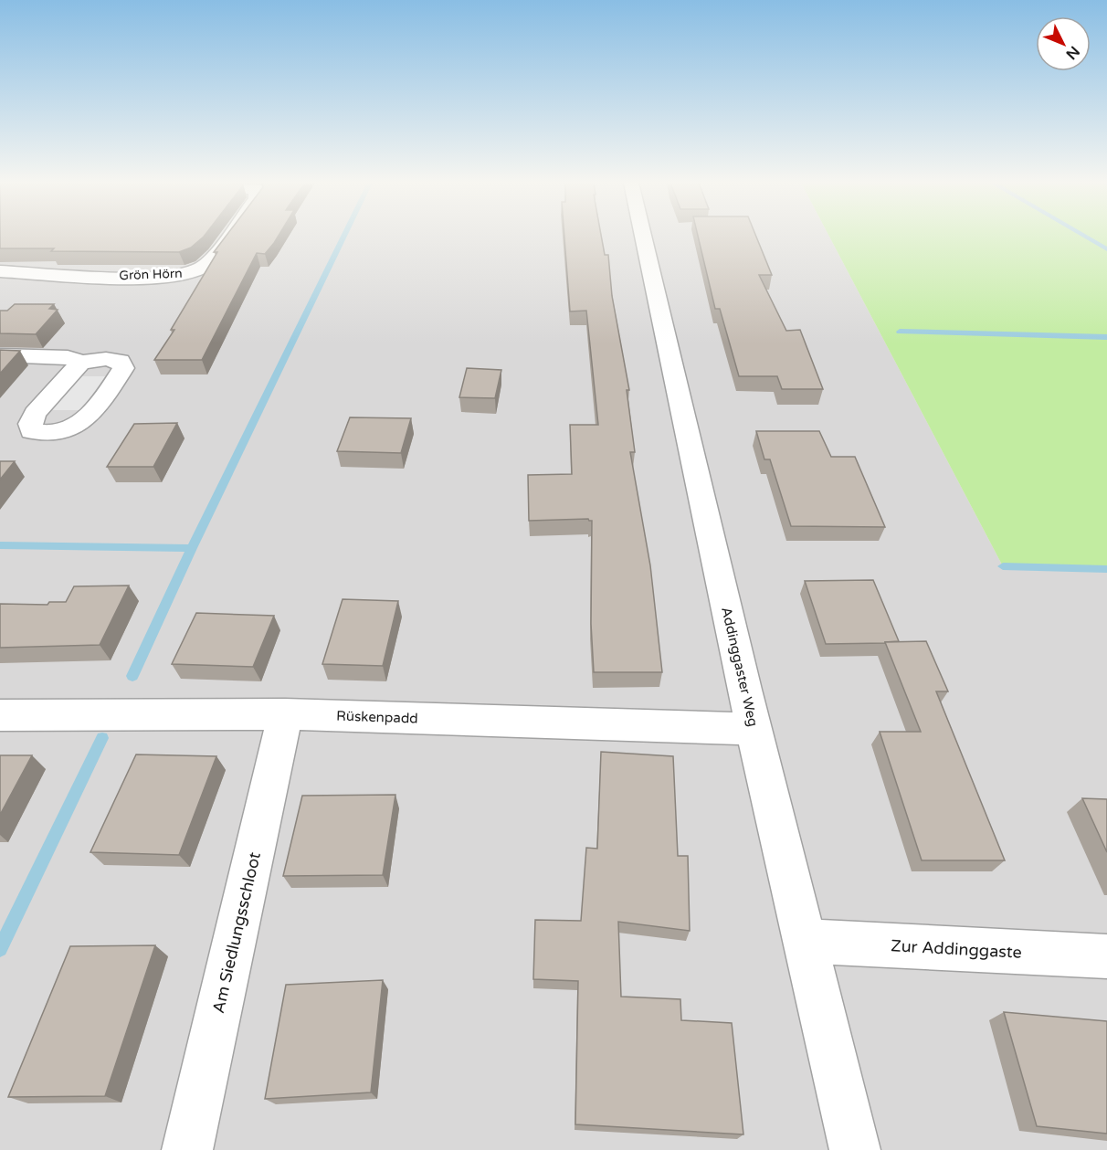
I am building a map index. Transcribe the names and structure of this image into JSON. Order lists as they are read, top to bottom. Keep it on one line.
{"streets":{"street":["Grön Hörn","Addinggaster Weg","Rüskenpadd","Am Siedlungsschloot","Zur Addinggaste"]},"crossings":[["Addinggaster Weg","Rüskenpadd"],["Addinggaster Weg","Zur Addinggaste"],["Rüskenpadd","Am Siedlungsschloot"]],"north":"bottom right"}
